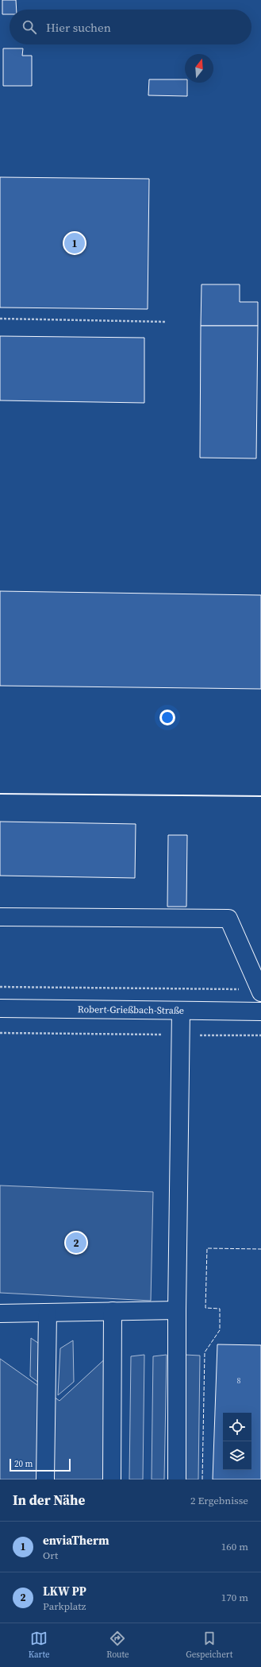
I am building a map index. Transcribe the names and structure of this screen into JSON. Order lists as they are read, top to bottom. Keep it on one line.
{"streets":{"street":["Robert-Grießbach-Straße"]},"house_numbers":["8"],"scale_bar":"20 m","north":"top","page":{"search":"Hier suchen","pins":["1","2"],"scale":"20 m","heading":["In der Nähe","2 Ergebnisse"],"list":[{"mark":"1","name":"enviaTherm","note":"Ort","value":"160 m"},{"mark":"2","name":"LKW PP","note":"Parkplatz","value":"170 m"}],"nav":["Karte","Route","Gespeichert"]}}
